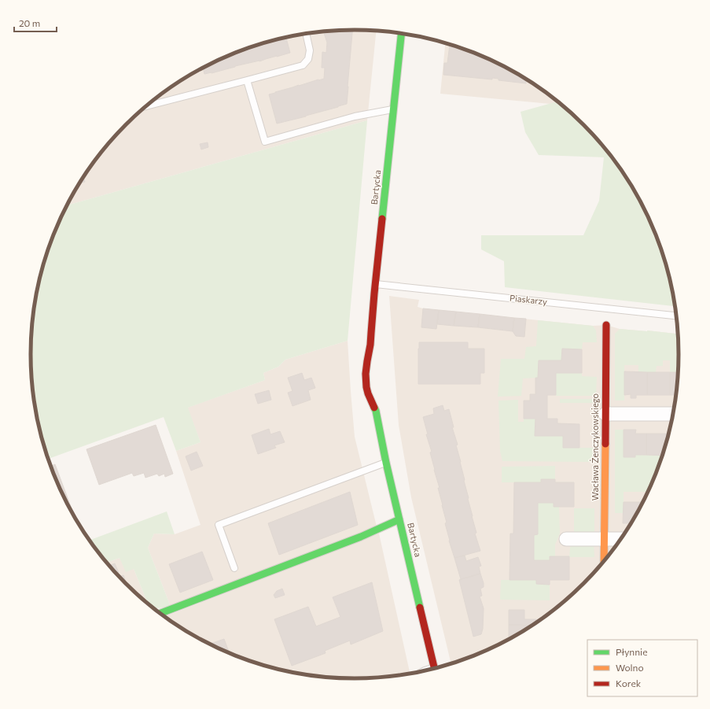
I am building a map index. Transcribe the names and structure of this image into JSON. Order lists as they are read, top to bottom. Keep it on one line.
{"streets":{"street":["Bartycka","Wacława Żenczykowskiego"],"lane":["Piaskarzy"]},"crossings":[["Bartycka","Piaskarzy"]],"legend":["Płynnie","Wolno","Korek"],"scale_bar":"20 m"}
